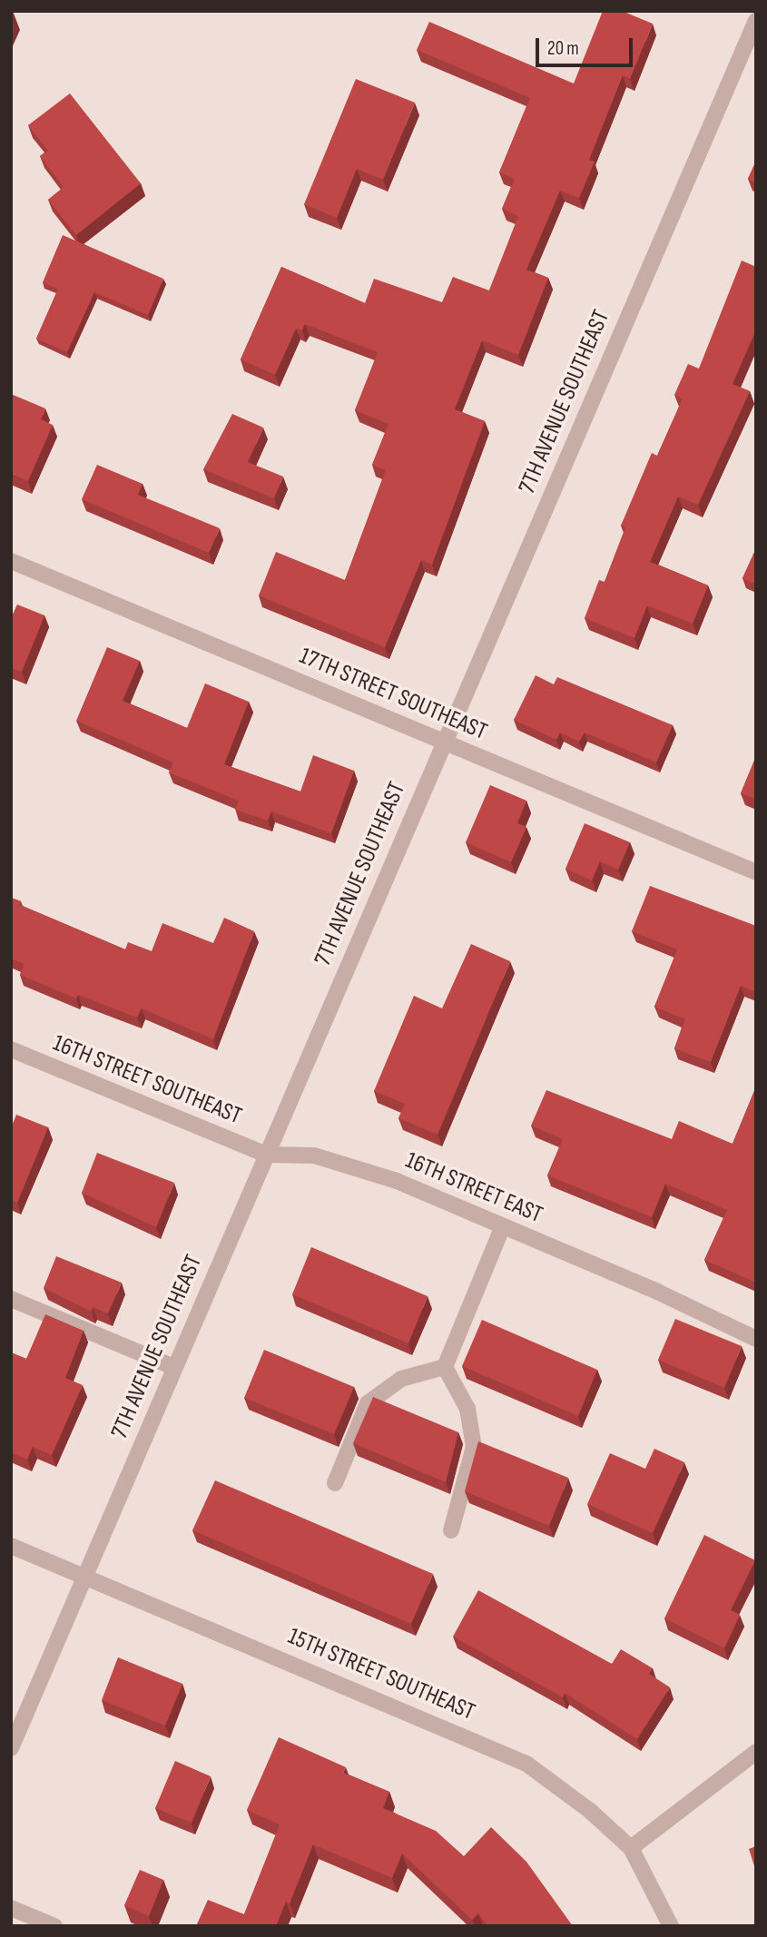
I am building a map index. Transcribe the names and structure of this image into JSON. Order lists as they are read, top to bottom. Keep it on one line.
{"streets":{"street":["7TH AVENUE SOUTHEAST","17TH STREET SOUTHEAST","16TH STREET SOUTHEAST","16TH STREET EAST","15TH STREET SOUTHEAST"]},"crossings":[["7TH AVENUE SOUTHEAST","17TH STREET SOUTHEAST"],["7TH AVENUE SOUTHEAST","16TH STREET SOUTHEAST"],["7TH AVENUE SOUTHEAST","16TH STREET EAST"],["7TH AVENUE SOUTHEAST","15TH STREET SOUTHEAST"],["16TH STREET SOUTHEAST","16TH STREET EAST"]],"scale_bar":"20 m"}
